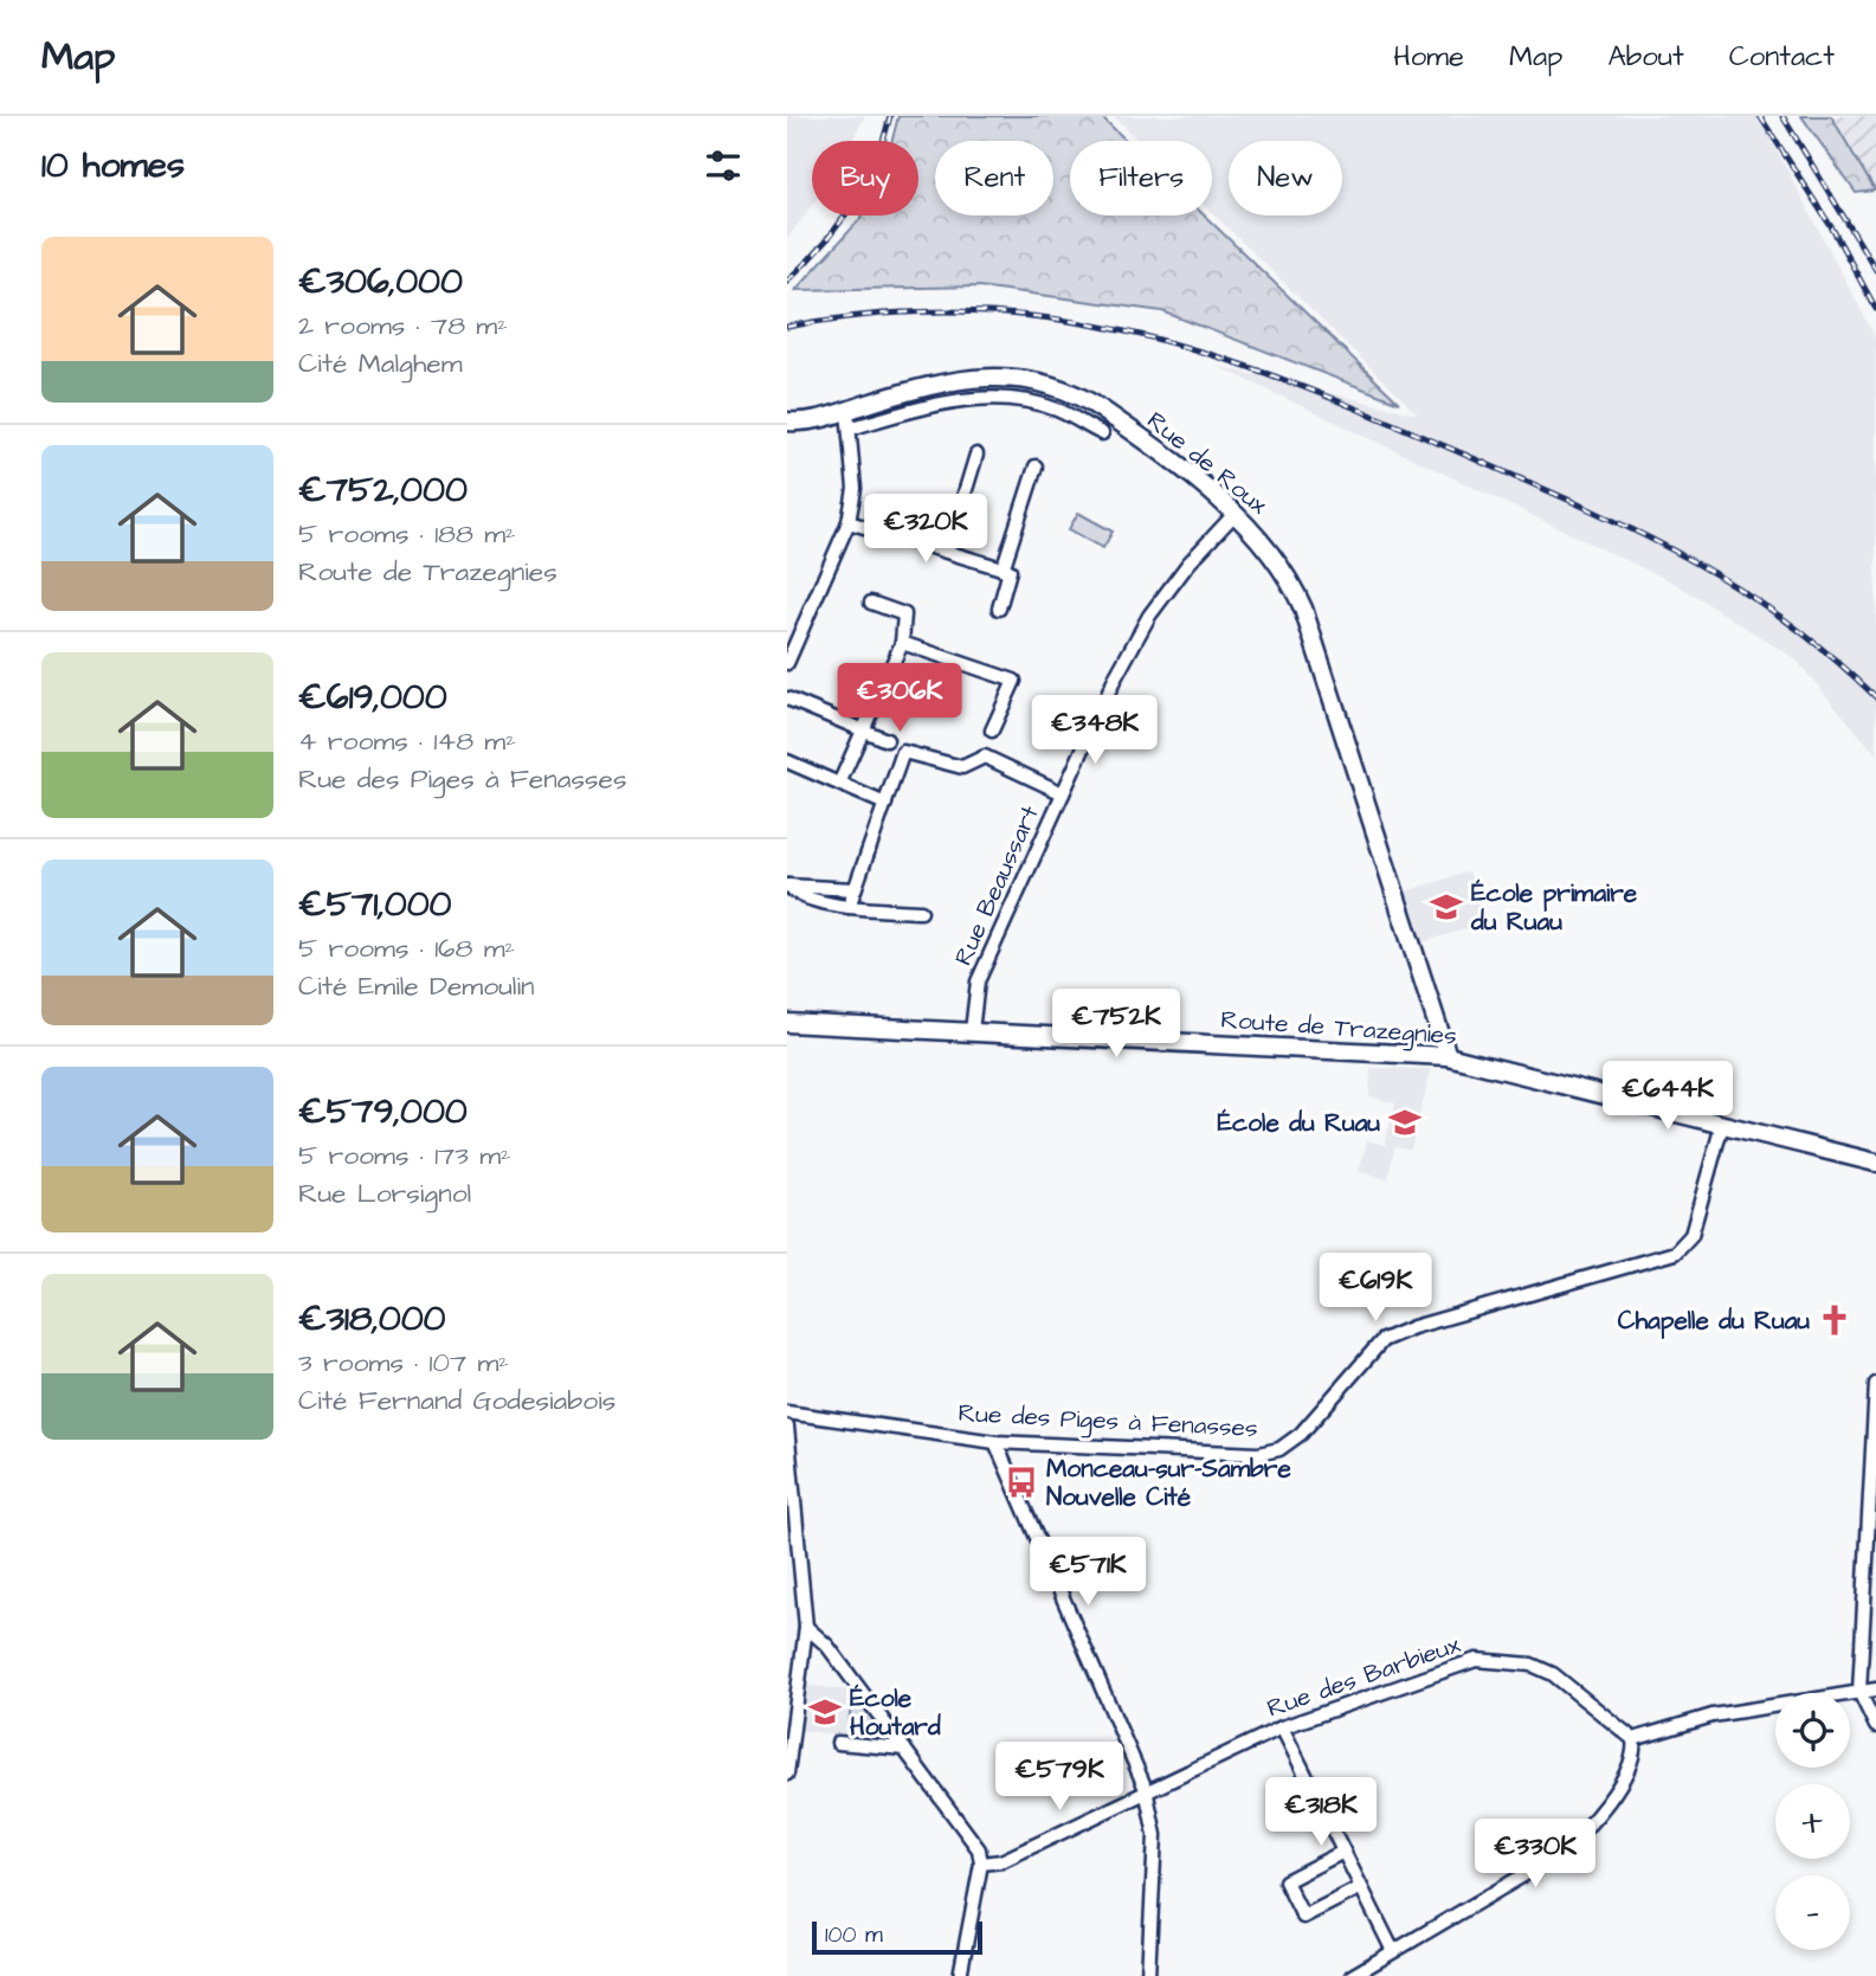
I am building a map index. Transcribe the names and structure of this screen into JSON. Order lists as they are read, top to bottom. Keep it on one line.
{"streets":{"main road":["Rue de Roux","Route de Trazegnies"],"street":["Rue Beaussart","Rue des Piges à Fenasses","Rue des Barbieux"]},"crossings":[["Rue de Roux","Rue Beaussart"],["Rue de Roux","Route de Trazegnies"],["Rue Beaussart","Route de Trazegnies"],["Route de Trazegnies","Rue des Piges à Fenasses"]],"places":{"school or university":["École primaire du Ruau","École du Ruau","École Houtard"],"church":["Chapelle du Ruau"],"bus stop":["Monceau-sur-Sambre Nouvelle Cité"]},"scale_bar":"100 m","page":{"header":"Map","nav":["Home","Map","About","Contact"],"heading":"10 homes","chip":["Buy","Rent","Filters","New"],"list":[{"name":"€306,000","note":"2 rooms · 78 m² · Cité Malghem"},{"name":"€752,000","note":"5 rooms · 188 m² · Route de Trazegnies"},{"name":"€619,000","note":"4 rooms · 148 m² · Rue des Piges à Fenasses"},{"name":"€571,000","note":"5 rooms · 168 m² · Cité Emile Demoulin"},{"name":"€579,000","note":"5 rooms · 173 m² · Rue Lorsignol"},{"name":"€318,000","note":"3 rooms · 107 m² · Cité Fernand Godesiabois"}],"price":["€320K","€306K","€348K","€752K","€644K","€619K","€571K","€579K","€318K","€330K"],"map_buttons":["+","−"],"scale":"100 m"}}
